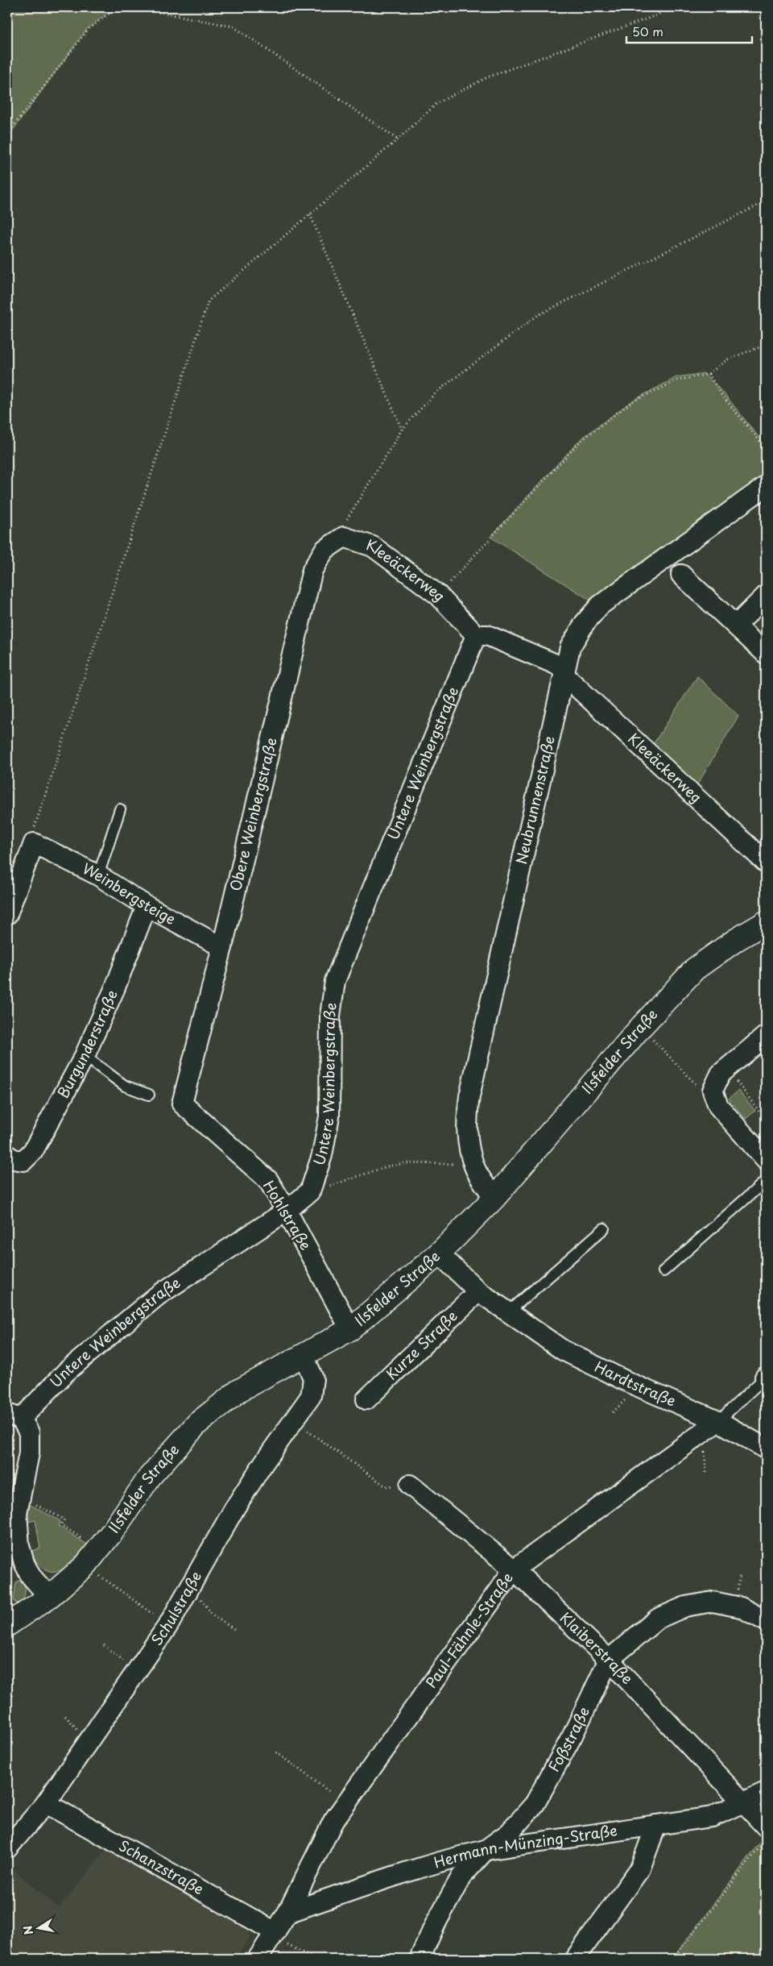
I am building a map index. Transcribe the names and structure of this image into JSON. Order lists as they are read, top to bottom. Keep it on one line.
{"streets":{"main road":["Ilsfelder Straße"],"street":["Kleeäckerweg","Untere Weinbergstraße","Neubrunnenstraße","Obere Weinbergstraße","Weinbergsteige","Burgunderstraße","Hohlstraße","Kurze Straße","Hardtstraße","Schulstraße","Paul-Fähnle-Straße","Klaiberstraße","Foßstraße","Hermann-Münzing-Straße","Schanzstraße"]},"crossings":[["Kleeäckerweg","Untere Weinbergstraße"],["Kleeäckerweg","Neubrunnenstraße"],["Kleeäckerweg","Obere Weinbergstraße"],["Untere Weinbergstraße","Hohlstraße"],["Neubrunnenstraße","Ilsfelder Straße"],["Obere Weinbergstraße","Weinbergsteige"],["Obere Weinbergstraße","Hohlstraße"],["Weinbergsteige","Burgunderstraße"],["Ilsfelder Straße","Hohlstraße"],["Ilsfelder Straße","Hardtstraße"],["Ilsfelder Straße","Schulstraße"],["Kurze Straße","Hardtstraße"],["Hardtstraße","Paul-Fähnle-Straße"],["Schulstraße","Schanzstraße"],["Paul-Fähnle-Straße","Klaiberstraße"],["Paul-Fähnle-Straße","Hermann-Münzing-Straße"],["Paul-Fähnle-Straße","Schanzstraße"],["Klaiberstraße","Foßstraße"],["Klaiberstraße","Hermann-Münzing-Straße"],["Foßstraße","Hermann-Münzing-Straße"]],"scale_bar":"50 m","north":"left"}
